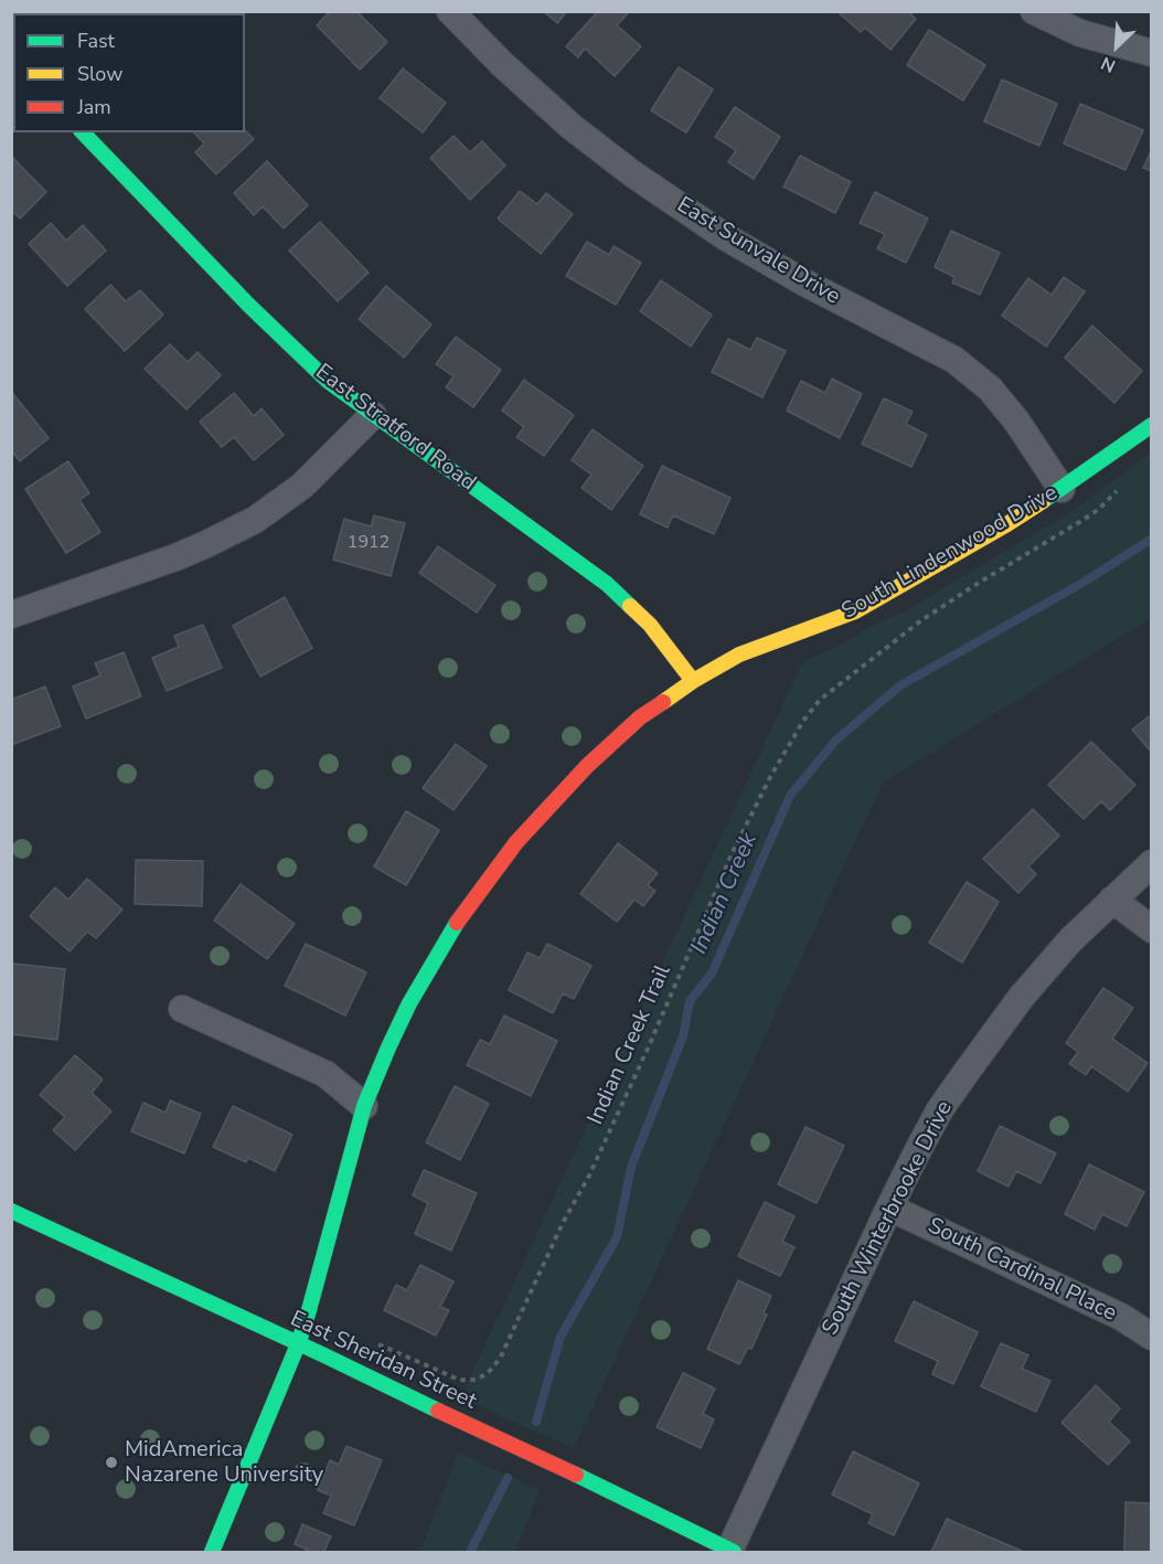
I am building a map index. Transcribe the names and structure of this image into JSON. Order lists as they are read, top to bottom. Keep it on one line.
{"streets":{"street":["East Sunvale Drive","East Stratford Road","South Lindenwood Drive","South Winterbrooke Drive","South Cardinal Place","East Sheridan Street"],"path":["Indian Creek Trail"]},"crossings":[["East Sunvale Drive","South Lindenwood Drive"],["East Stratford Road","South Lindenwood Drive"],["South Lindenwood Drive","East Sheridan Street"],["South Winterbrooke Drive","South Cardinal Place"],["South Winterbrooke Drive","East Sheridan Street"]],"water":["Indian Creek"],"places":["MidAmerica Nazarene University"],"house_numbers":["1912"],"legend":["Fast","Slow","Jam"],"north":"bottom left"}
